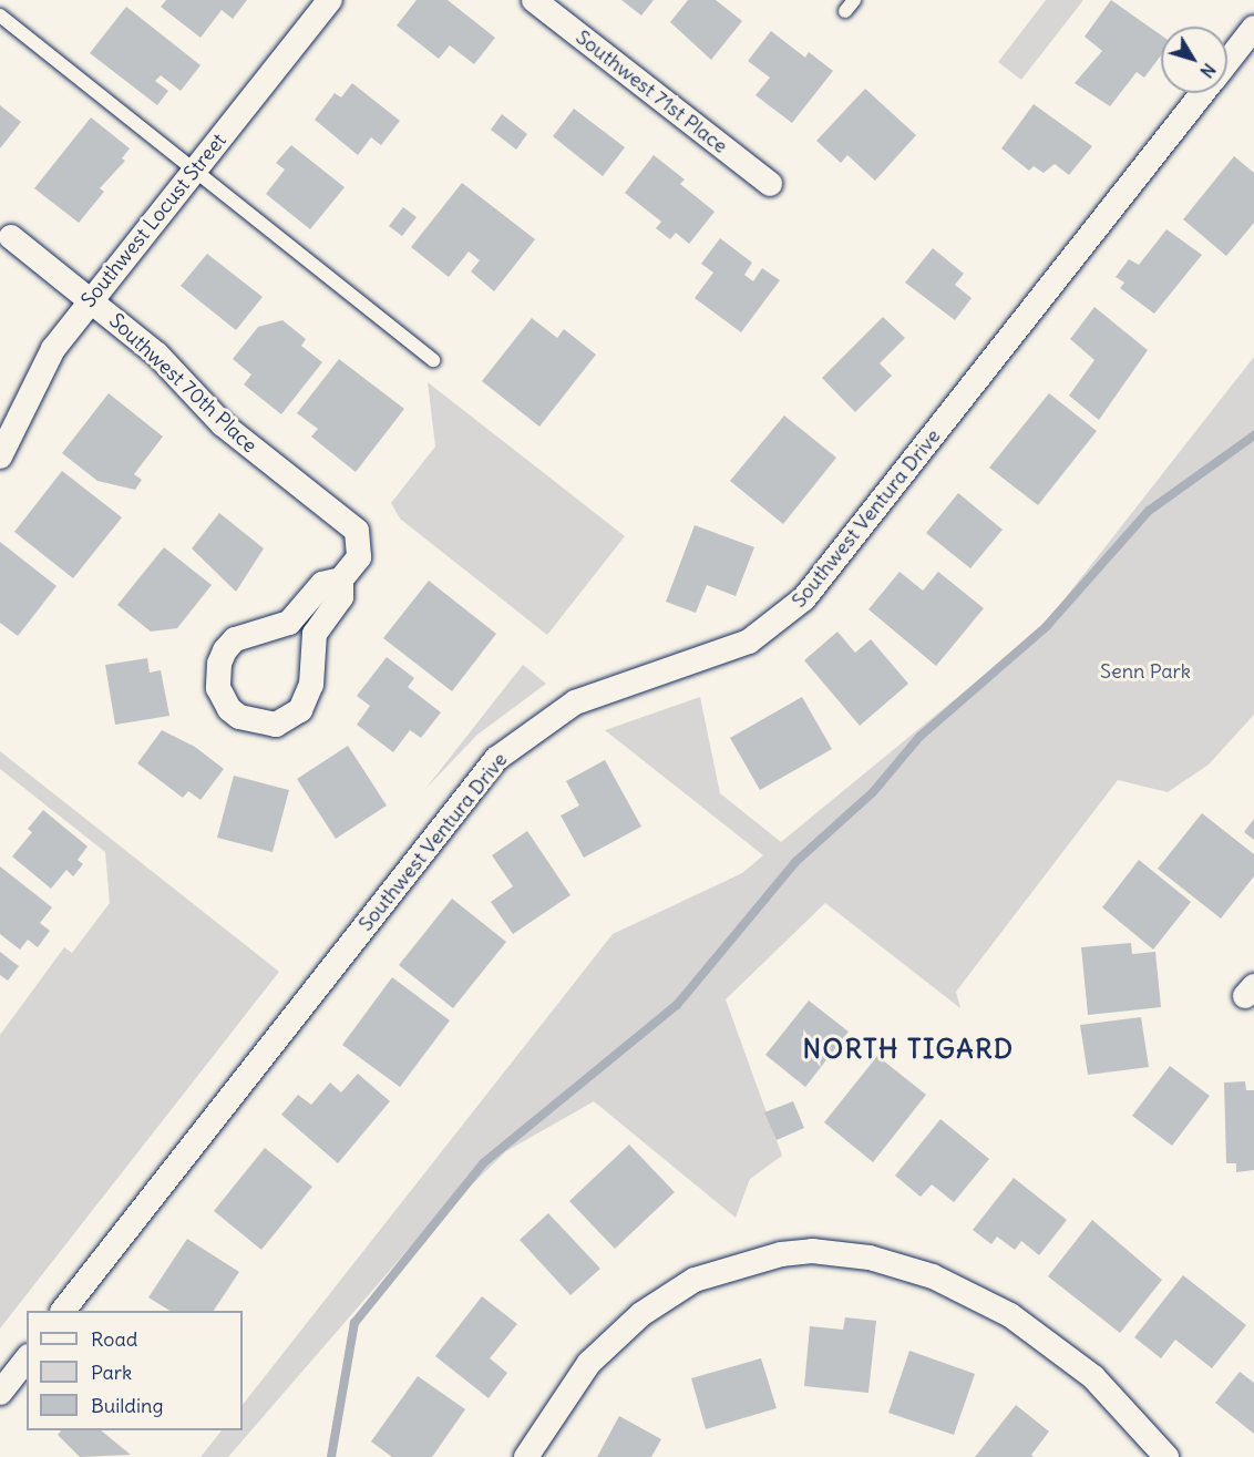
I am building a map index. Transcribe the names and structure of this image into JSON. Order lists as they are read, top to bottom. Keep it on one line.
{"streets":{"street":["Southwest 71st Place","Southwest Locust Street","Southwest 70th Place","Southwest Ventura Drive"]},"crossings":[["Southwest Locust Street","Southwest 70th Place"]],"districts":["NORTH TIGARD"],"parks":["Senn Park"],"legend":["Road","Park","Building"],"north":"bottom right"}
